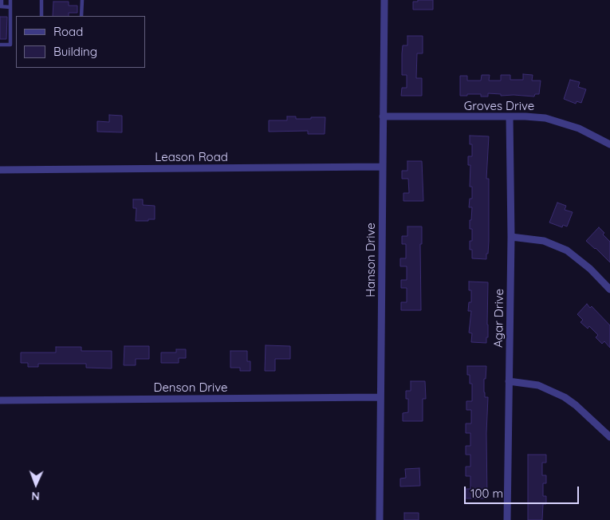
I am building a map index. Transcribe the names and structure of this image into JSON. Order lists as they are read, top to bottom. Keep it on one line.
{"streets":{"street":["Groves Drive","Leason Road","Hanson Drive","Agar Drive","Denson Drive"]},"crossings":[["Groves Drive","Hanson Drive"],["Groves Drive","Agar Drive"],["Leason Road","Hanson Drive"],["Hanson Drive","Denson Drive"]],"legend":["Road","Building"],"scale_bar":"100 m","north":"bottom"}
